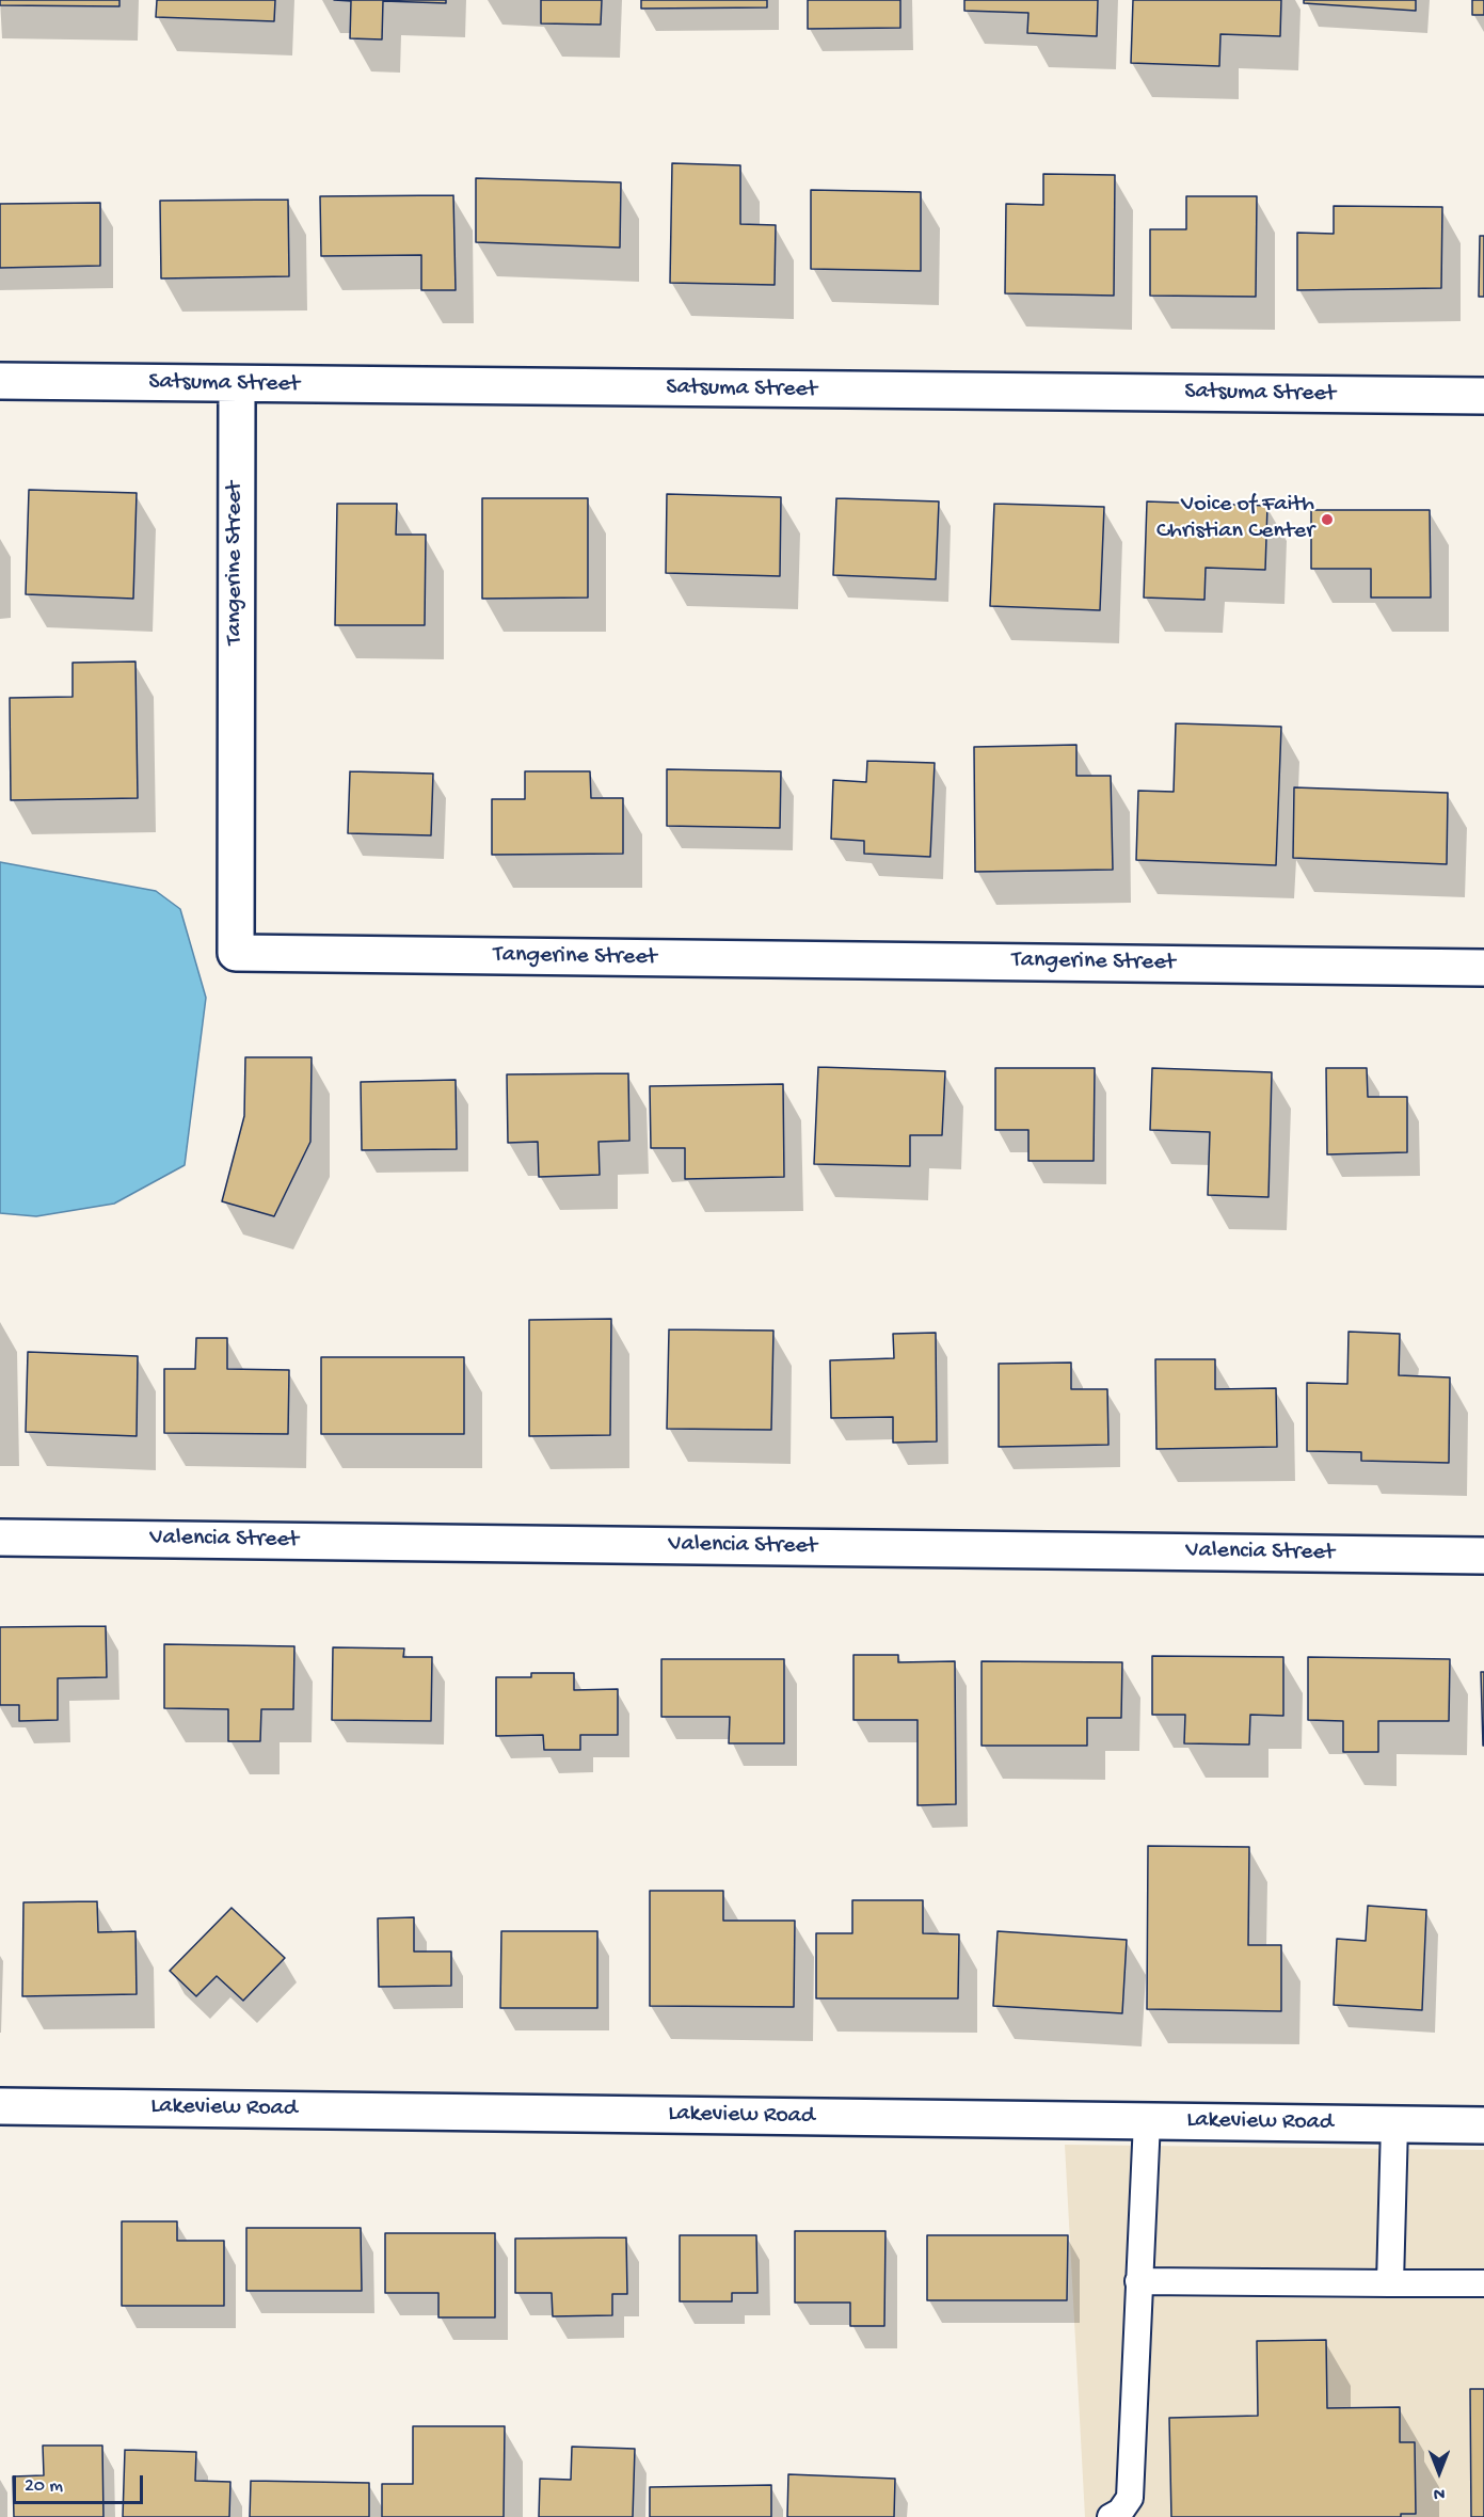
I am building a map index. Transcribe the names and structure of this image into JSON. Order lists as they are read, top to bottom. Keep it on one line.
{"streets":{"street":["Satsuma Street","Tangerine Street","Valencia Street","Lakeview Road"]},"crossings":[["Satsuma Street","Tangerine Street"]],"places":["Voice of Faith Christian Center"],"scale_bar":"20 m","north":"bottom"}
